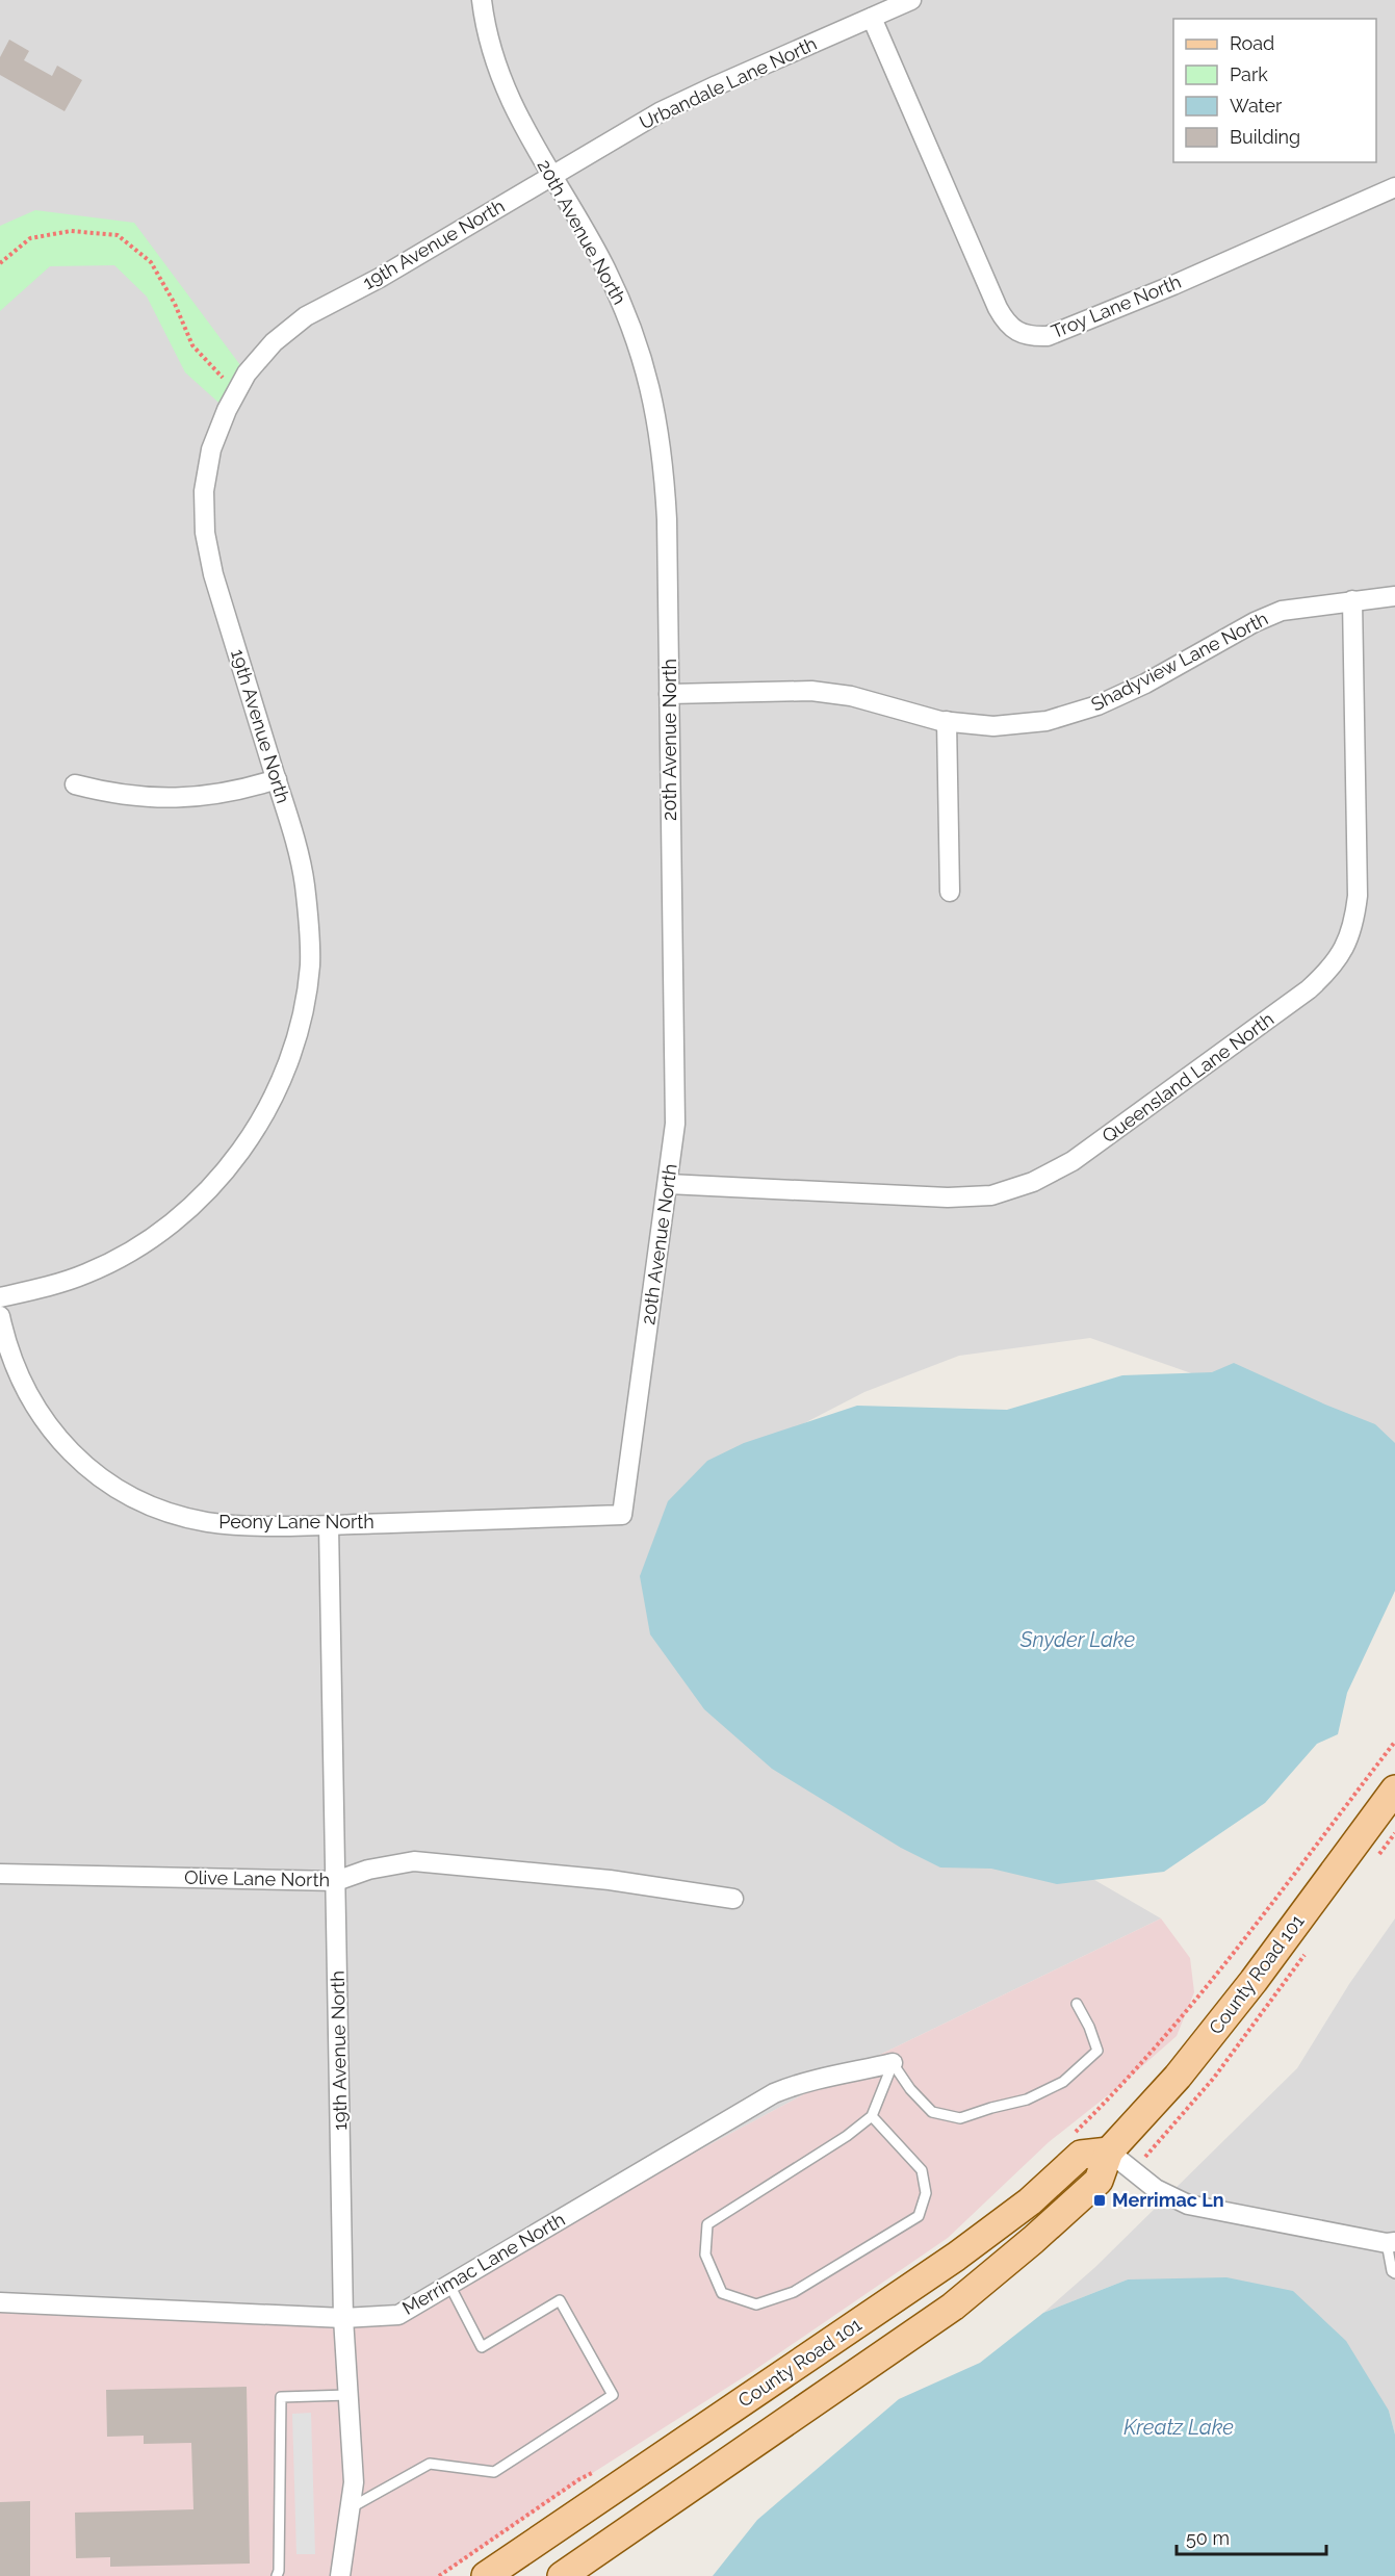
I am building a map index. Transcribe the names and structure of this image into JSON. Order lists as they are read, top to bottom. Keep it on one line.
{"streets":{"main road":["County Road 101"],"street":["Urbandale Lane North","20th Avenue North","19th Avenue North","Troy Lane North","Shadyview Lane North","Queensland Lane North","Peony Lane North","Olive Lane North","Merrimac Lane North"]},"crossings":[["Urbandale Lane North","20th Avenue North"],["Urbandale Lane North","19th Avenue North"],["Urbandale Lane North","Troy Lane North"],["20th Avenue North","19th Avenue North"],["20th Avenue North","Shadyview Lane North"],["20th Avenue North","Queensland Lane North"],["20th Avenue North","Peony Lane North"],["19th Avenue North","Peony Lane North"],["19th Avenue North","Olive Lane North"],["19th Avenue North","Merrimac Lane North"],["Shadyview Lane North","Queensland Lane North"]],"water":["Snyder Lake","Kreatz Lake"],"places":{"transit":["Merrimac Ln"]},"legend":["Road","Park","Water","Building"],"scale_bar":"50 m"}
